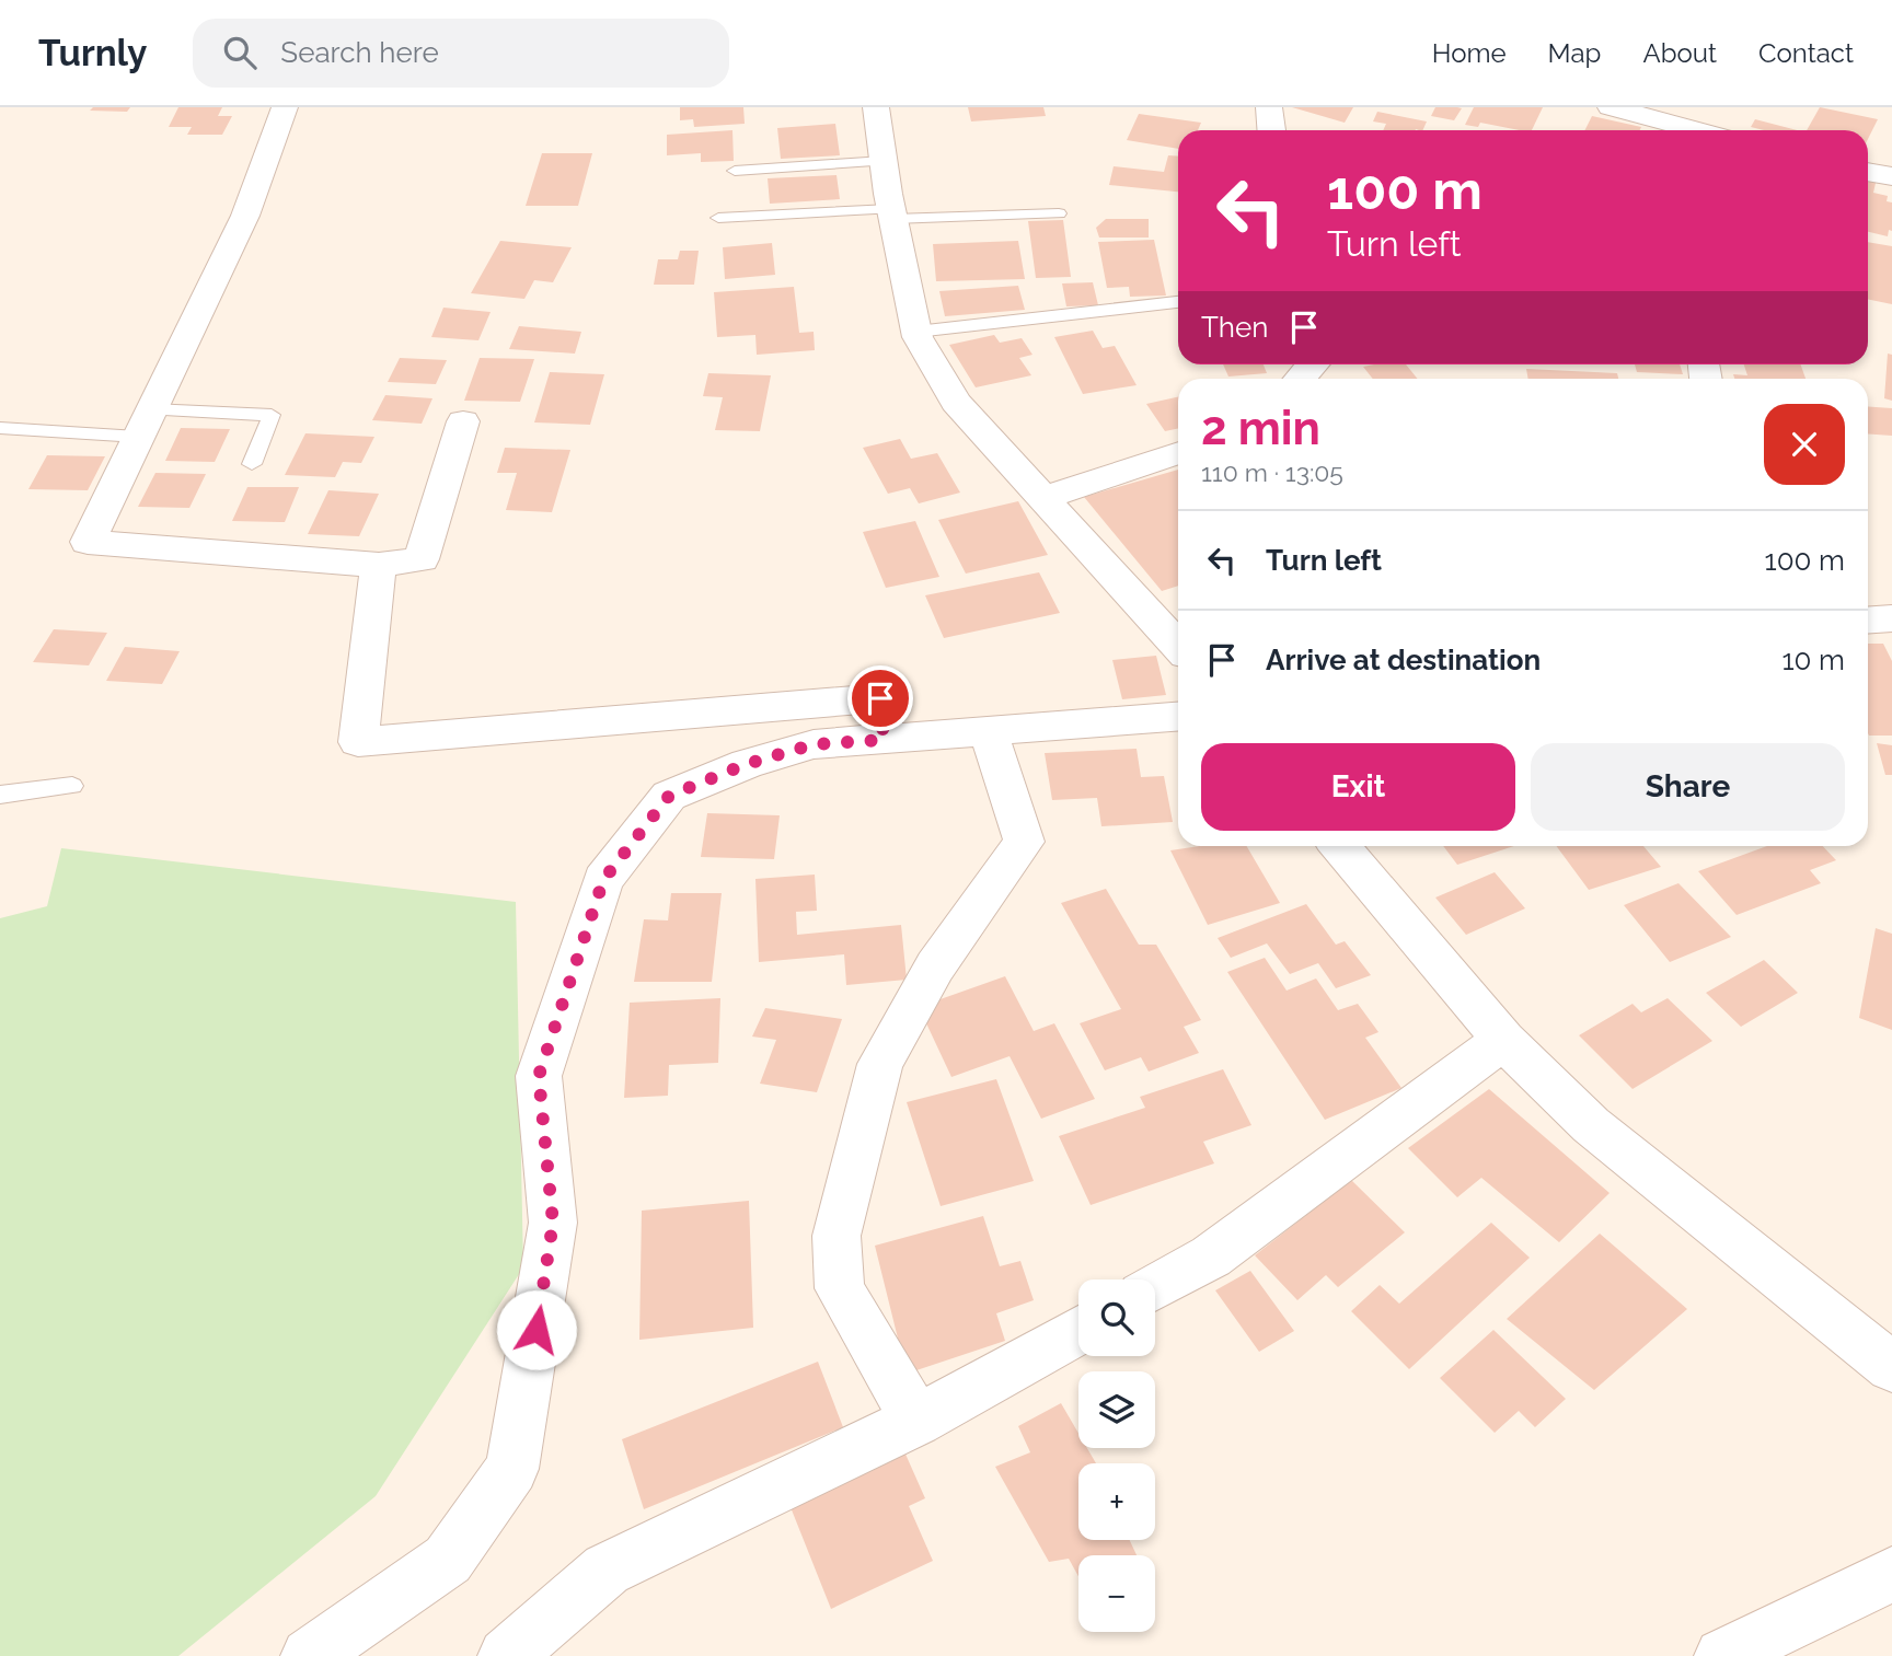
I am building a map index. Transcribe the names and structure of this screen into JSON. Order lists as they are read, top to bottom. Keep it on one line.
{"page":{"header":"Turnly","search":"Search here","nav":["Home","Map","About","Contact"],"turn":["100 m","Turn left"],"then":"Then","heading":["2 min","110 m · 13:05"],"list":[{"name":"Turn left","value":"100 m"},{"name":"Arrive at destination","value":"10 m"}],"buttons":["Exit","Share"],"map_buttons":["+","−"]}}
